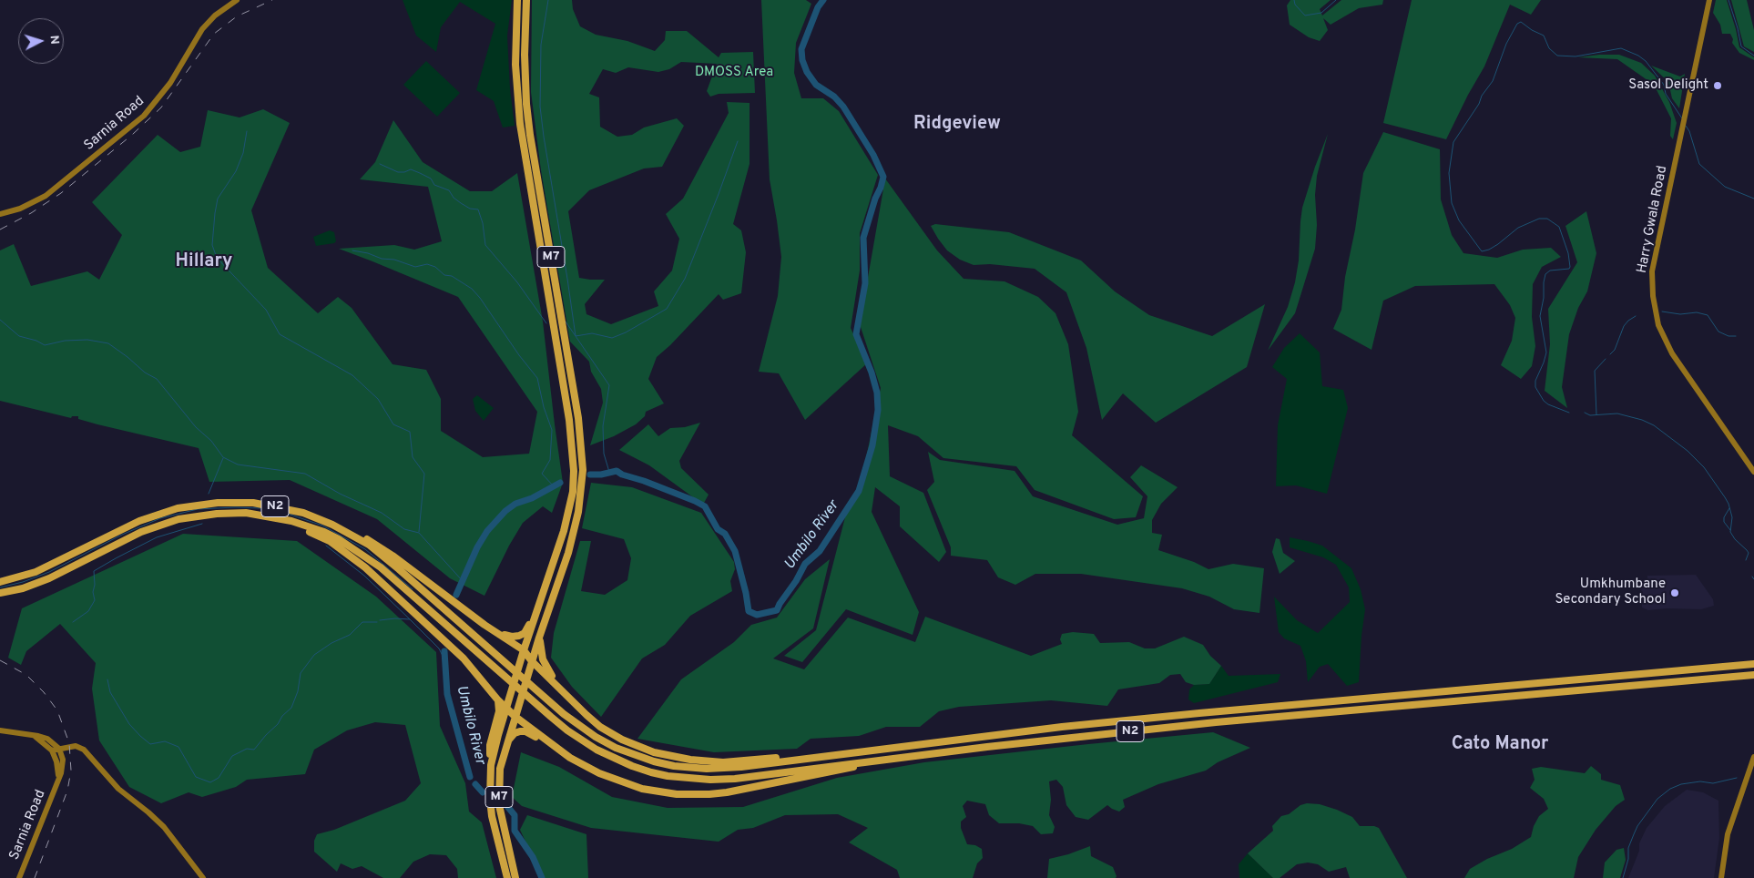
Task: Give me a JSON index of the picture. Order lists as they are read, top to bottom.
{
  "streets": {
    "highway": ["M7", "N2"],
    "main road": ["Sarnia Road", "Harry Gwala Road"]
  },
  "districts": ["Ridgeview", "Hillary", "Cato Manor"],
  "water": ["Umbilo River"],
  "parks": ["DMOSS Area"],
  "places": ["Sasol Delight", "Umkhumbane Secondary School"],
  "north": "right"
}
